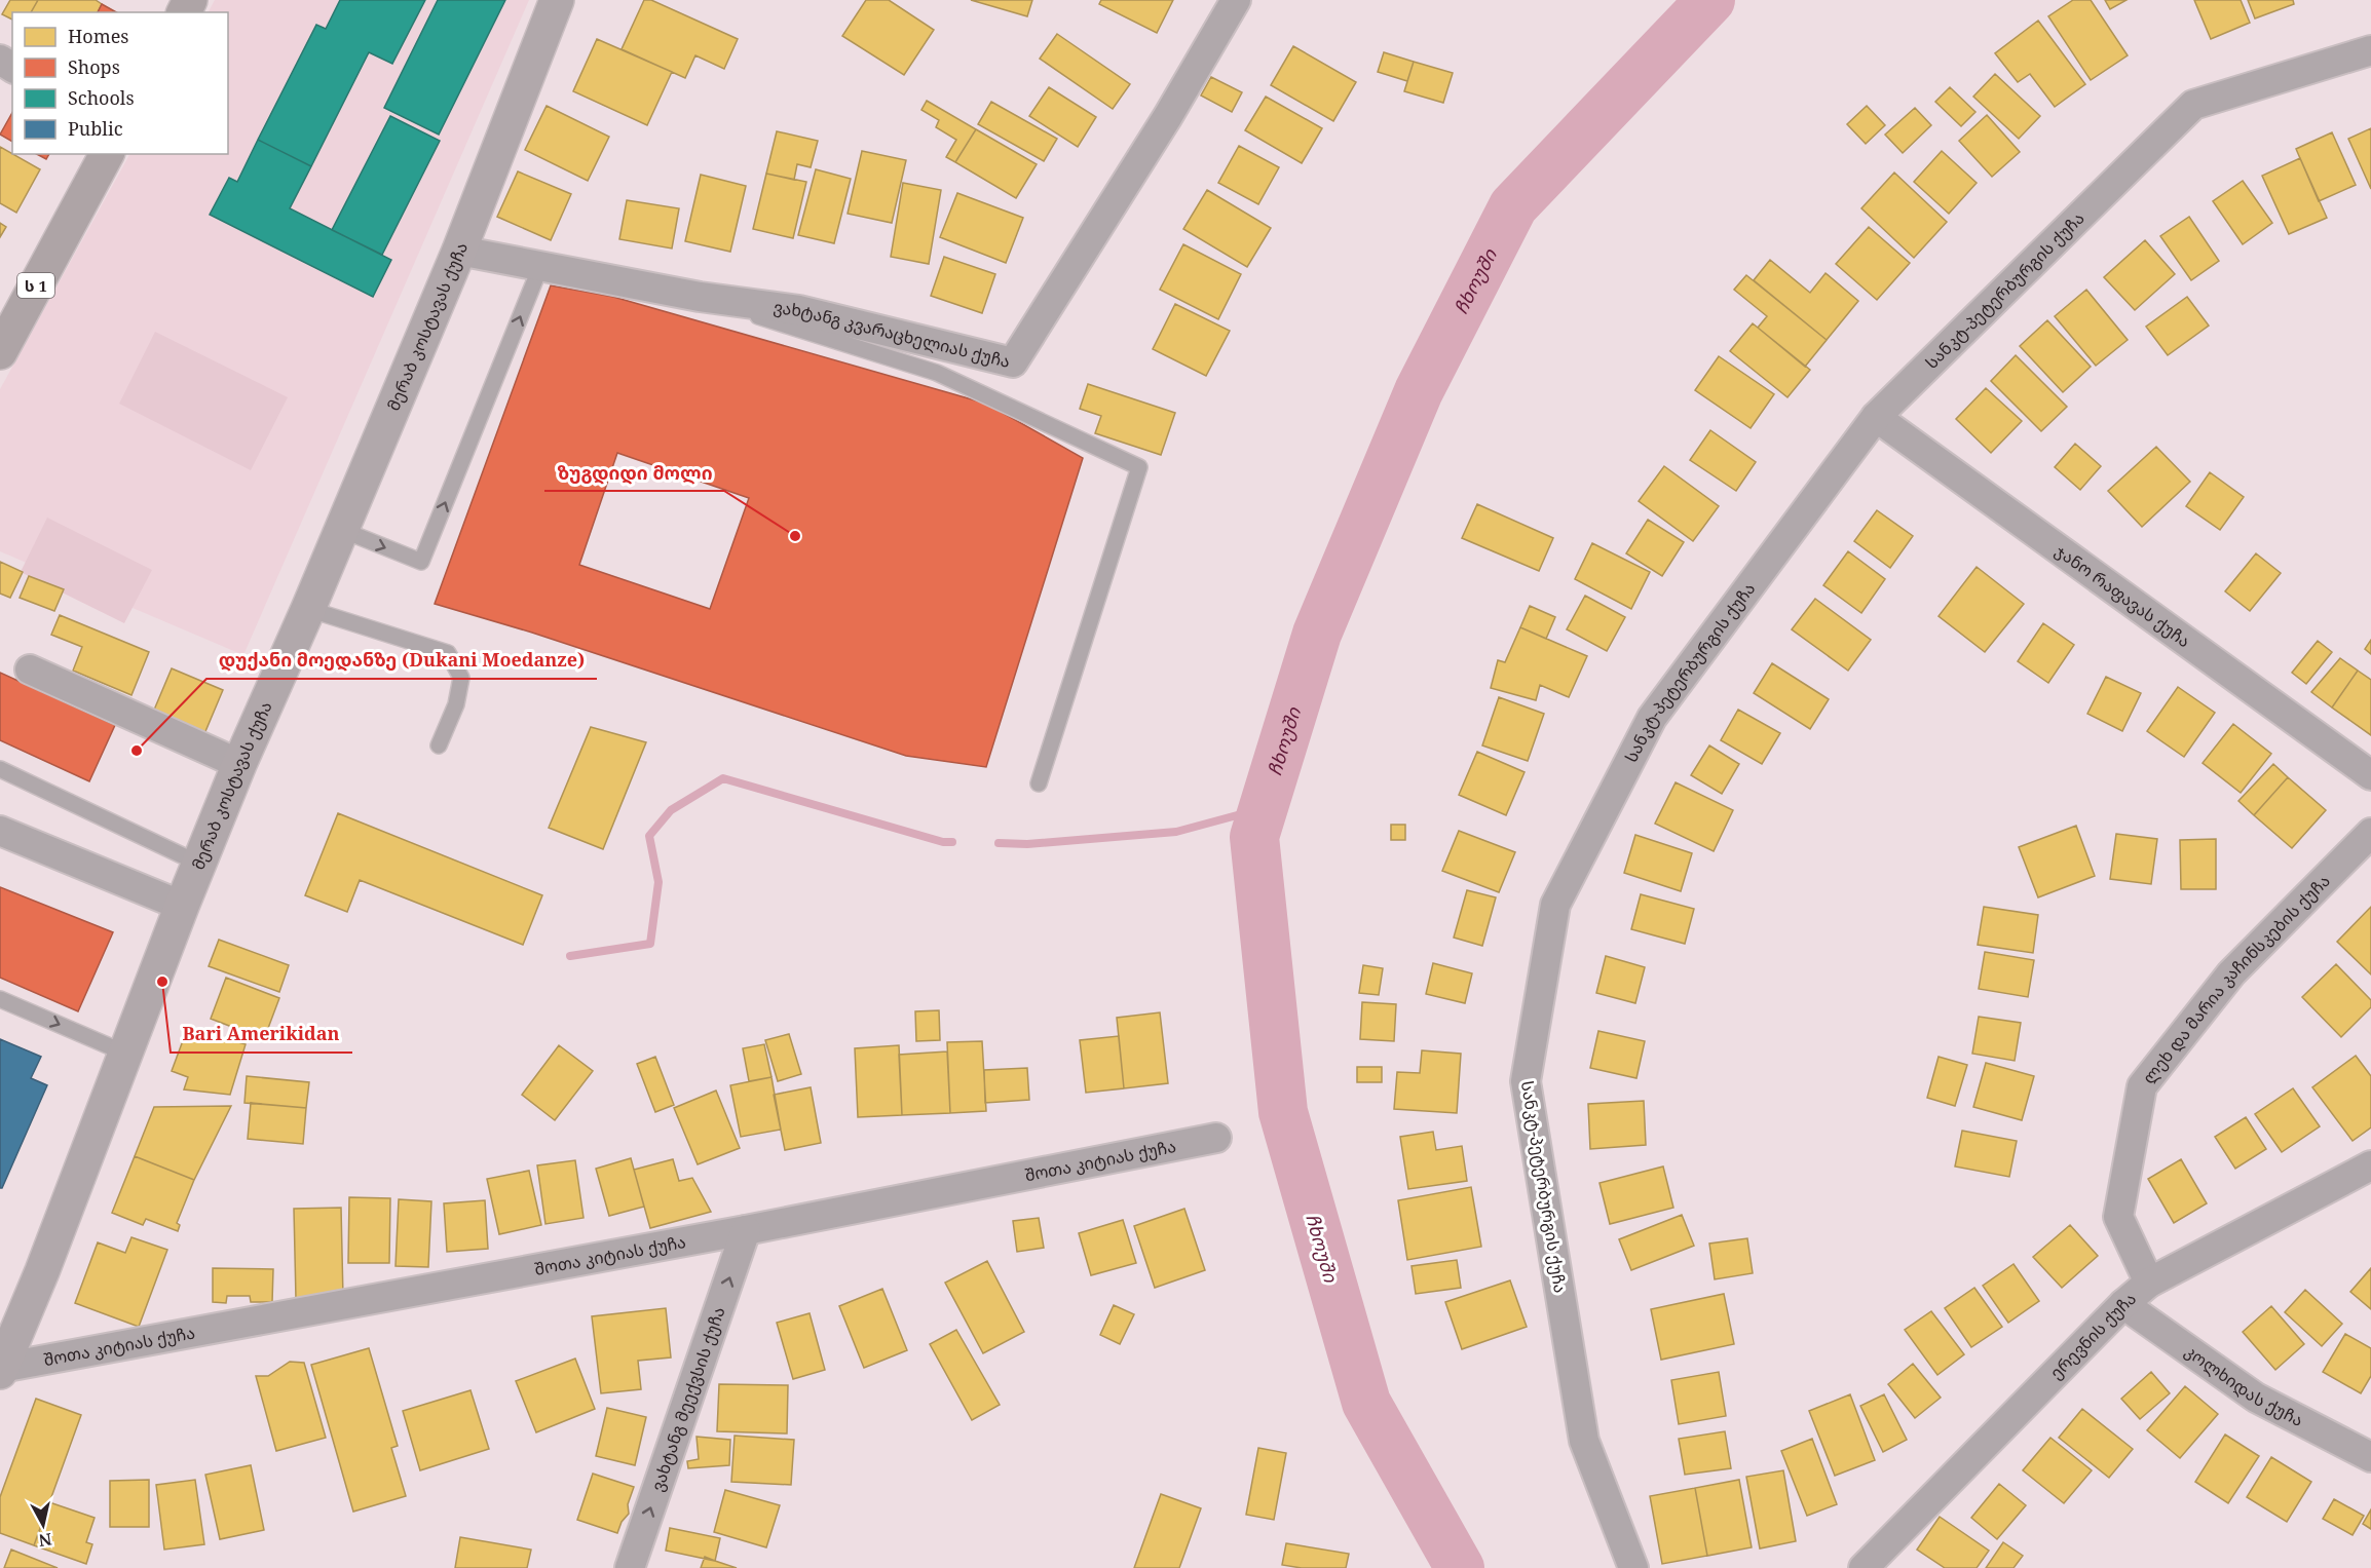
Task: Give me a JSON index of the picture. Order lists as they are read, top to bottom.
{
  "streets": {
    "highway": ["ს 1"],
    "main road": ["მერაბ კოსტავას ქუჩა"],
    "street": [
      "სანკტ-პეტერბურგის ქუჩა",
      "ვახტანგ კვარაცხელიას ქუჩა",
      "ჯანო რაფავას ქუჩა",
      "ლეხ და მარია კაჩინსკების ქუჩა",
      "შოთა კიტიას ქუჩა",
      "ერევნის ქუჩა",
      "კოლხიდას ქუჩა",
      "ვახტანგ მეექვსის ქუჩა"
    ]
  },
  "crossings": [
    ["სანკტ-პეტერბურგის ქუჩა", "ჯანო რაფავას ქუჩა"],
    ["მერაბ კოსტავას ქუჩა", "ვახტანგ კვარაცხელიას ქუჩა"],
    ["მერაბ კოსტავას ქუჩა", "შოთა კიტიას ქუჩა"],
    ["ლეხ და მარია კაჩინსკების ქუჩა", "ერევნის ქუჩა"],
    ["შოთა კიტიას ქუჩა", "ვახტანგ მეექვსის ქუჩა"],
    ["ერევნის ქუჩა", "კოლხიდას ქუჩა"]
  ],
  "one_way": ["ვახტანგ მეექვსის ქუჩა"],
  "water": ["ჩხოუში"],
  "places": ["ზუგდიდი მოლი", "დუქანი მოედანზე (Dukani Moedanze)", "Bari Amerikidan"],
  "legend": [
    "Homes",
    "Shops",
    "Schools",
    "Public"
  ],
  "north": "bottom"
}
